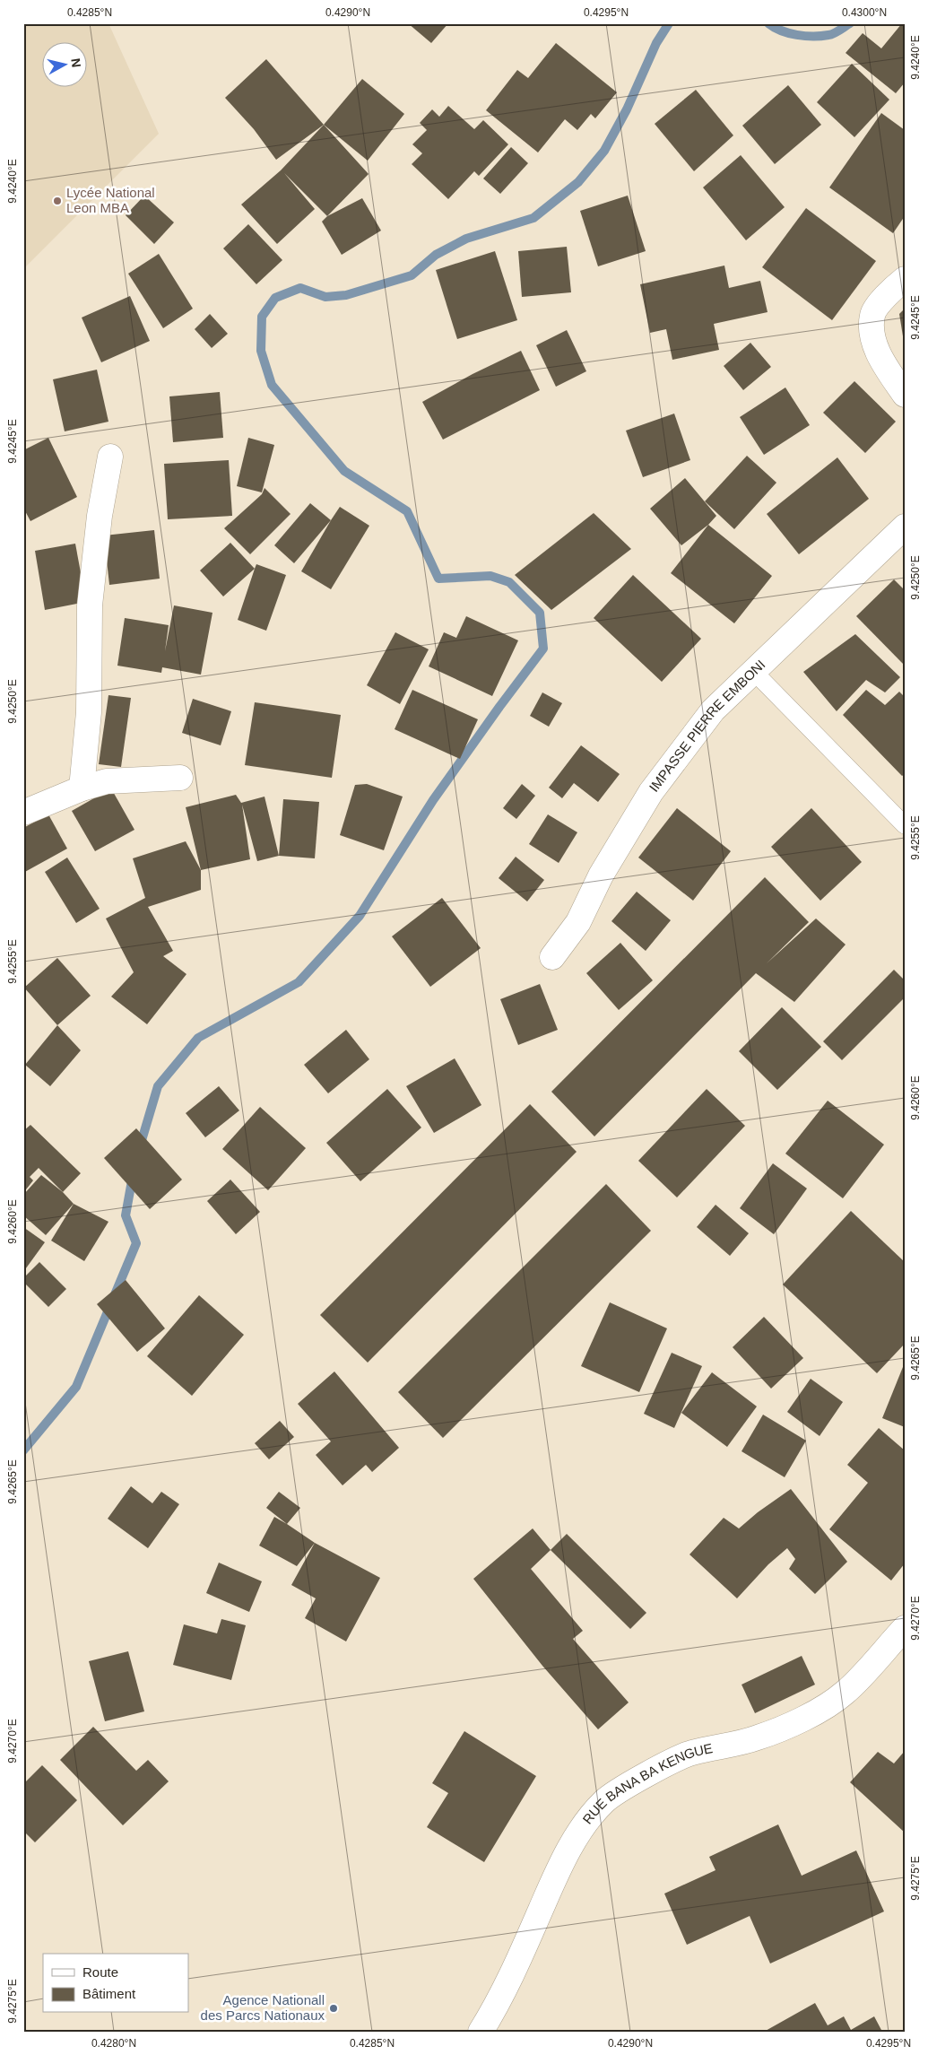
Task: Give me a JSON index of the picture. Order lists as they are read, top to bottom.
{
  "streets": {
    "street": ["IMPASSE PIERRE EMBONI", "RUE BANA BA KENGUE"]
  },
  "places": ["Lycée National Leon MBA", "Agence Nationall des Parcs Nationaux"],
  "legend": ["Route", "Bâtiment"],
  "north": "right",
  "coordinates": [
    "0.4285°N",
    "0.4290°N",
    "0.4295°N",
    "0.4300°N",
    "9.4240°E",
    "9.4245°E",
    "9.4250°E",
    "9.4255°E",
    "9.4260°E",
    "9.4265°E",
    "9.4270°E",
    "9.4275°E",
    "0.4280°N"
  ]
}
